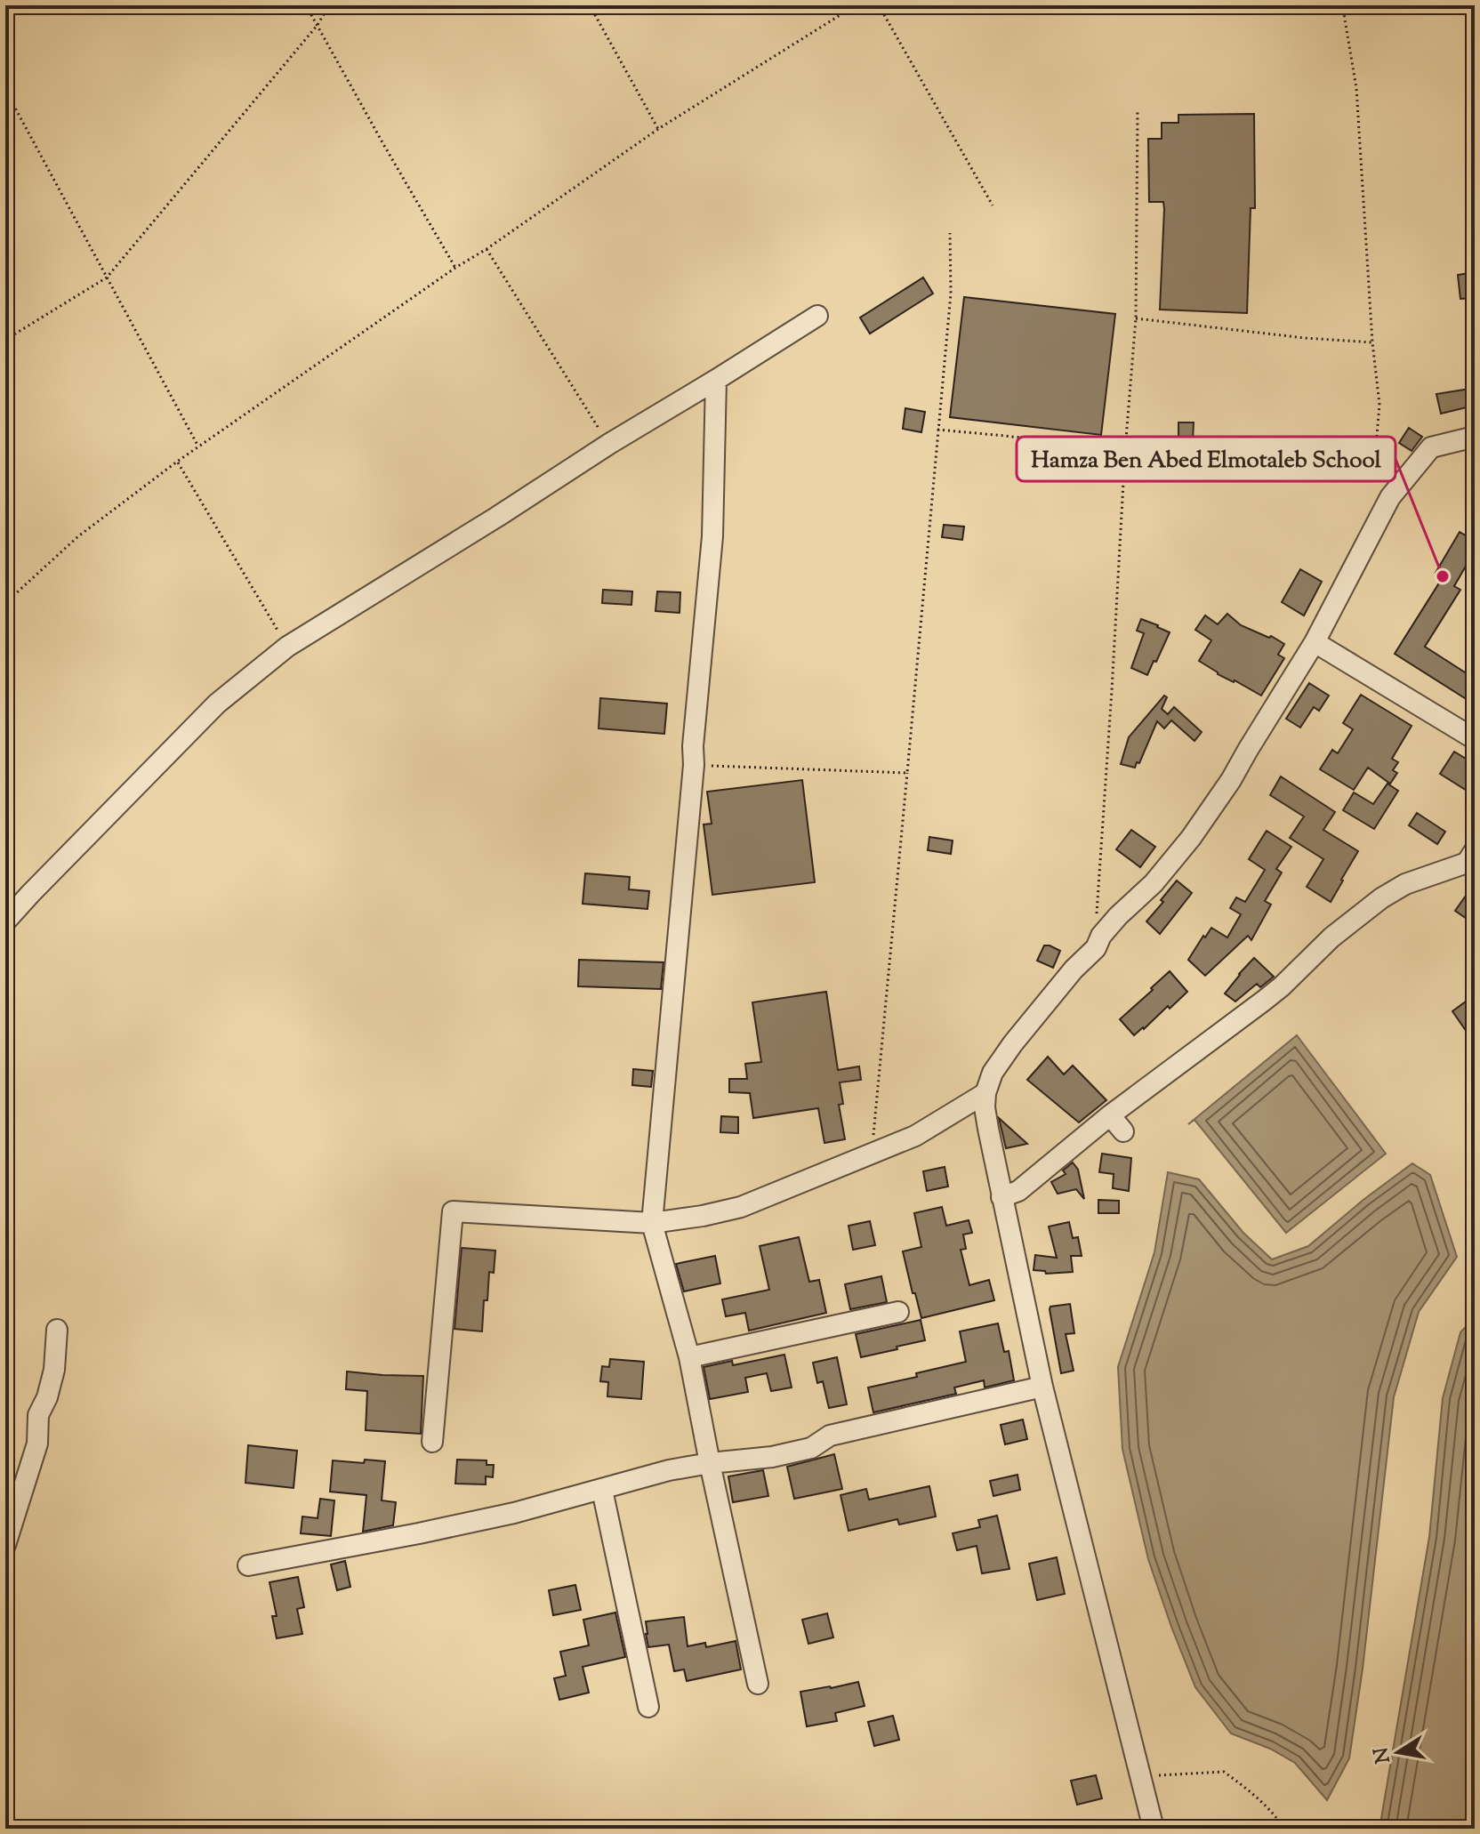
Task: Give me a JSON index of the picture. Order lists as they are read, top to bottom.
{
  "places": ["Hamza Ben Abed Elmotaleb School"],
  "north": "left"
}
